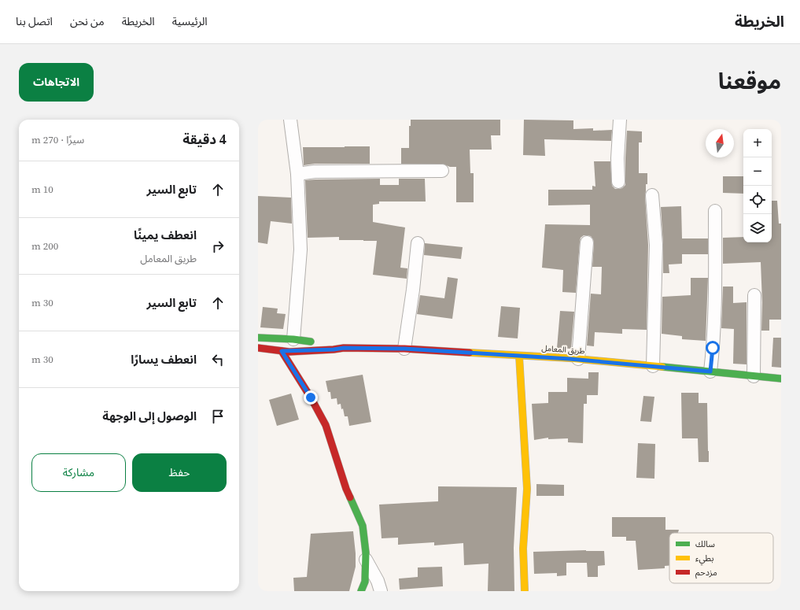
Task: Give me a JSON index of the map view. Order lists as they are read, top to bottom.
{
  "streets": {
    "main road": ["طريق المعامل"]
  },
  "legend": ["سالك", "بطيء", "مزدحم"],
  "north": "top",
  "page": {
    "header": "الخريطة",
    "nav": [
      "الرئيسية",
      "الخريطة",
      "من نحن",
      "اتصل بنا"
    ],
    "title": "موقعنا",
    "buttons": [
      "الاتجاهات",
      ["حفظ", "مشاركة"]
    ],
    "heading": ["4 دقيقة", "سيرًا · 270 m"],
    "map_buttons": ["+", "−"],
    "list": [
      ["تابع السير", "10 m"],
      ["انعطف يمينًا", "طريق المعامل", "200 m"],
      ["تابع السير", "30 m"],
      ["انعطف يسارًا", "30 m"],
      "الوصول إلى الوجهة"
    ]
  }
}
